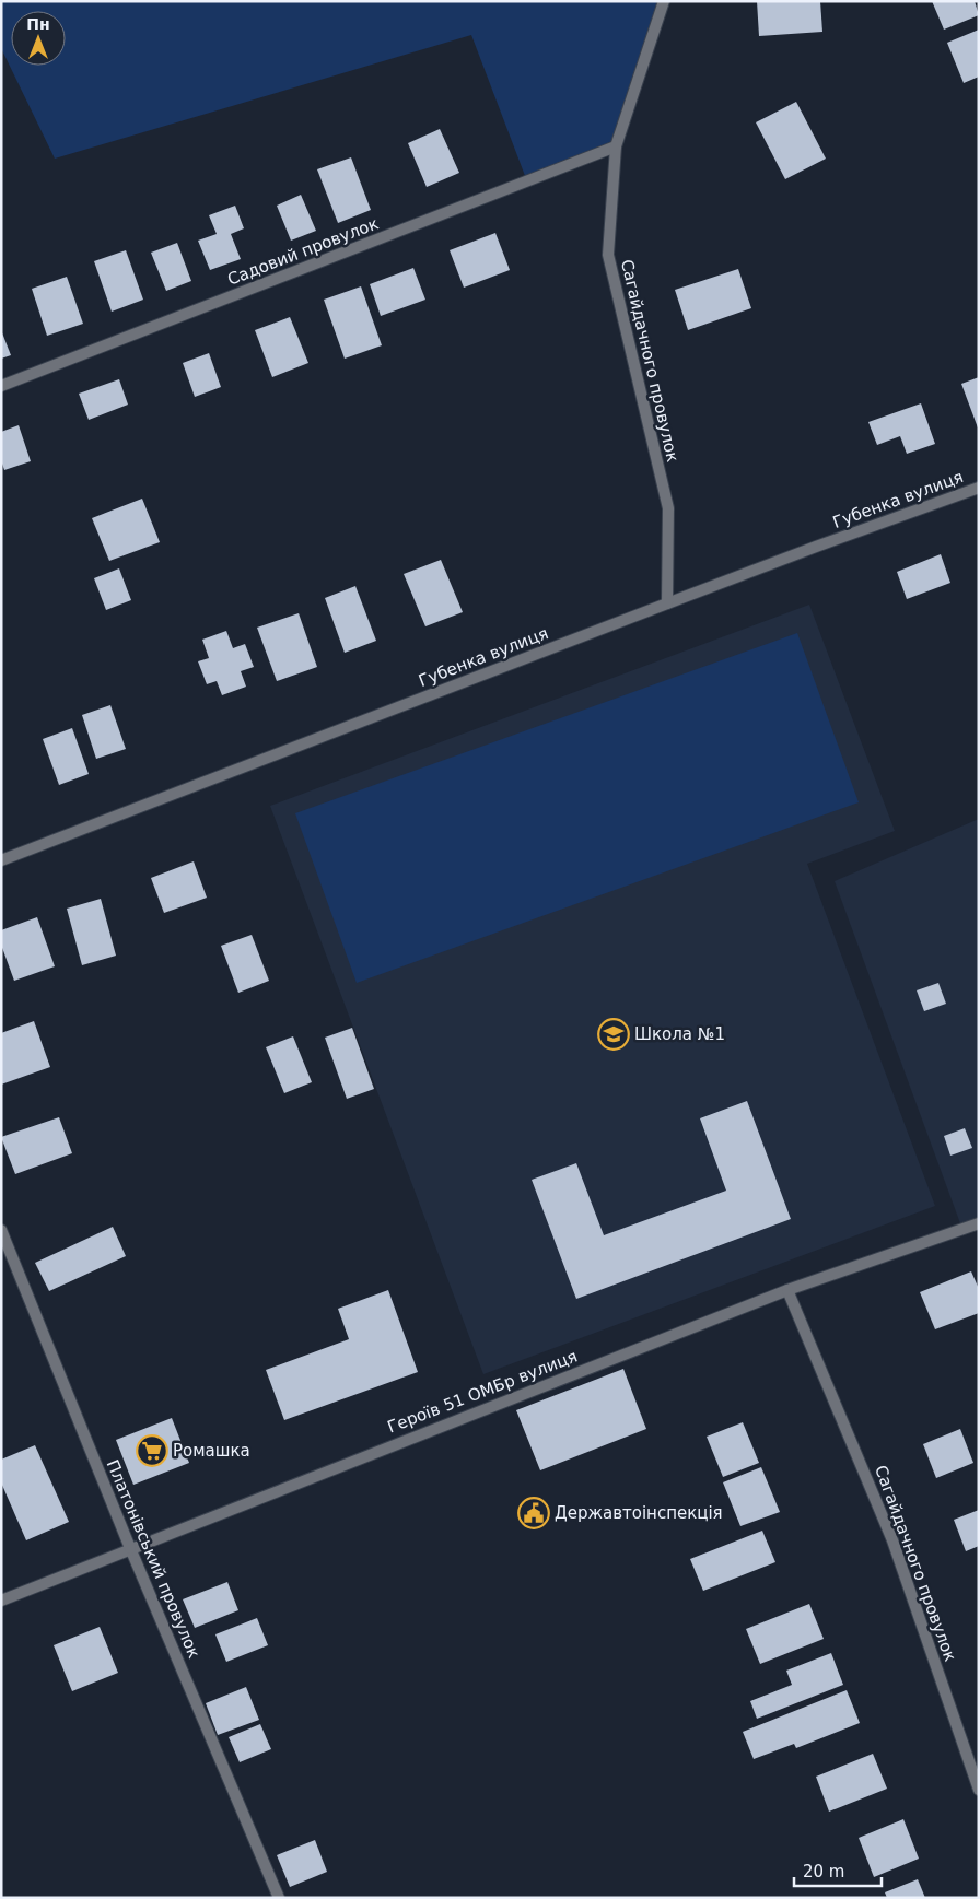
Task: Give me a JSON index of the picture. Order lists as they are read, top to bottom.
{
  "streets": {
    "street": [
      "Садовий провулок",
      "Сагайдачного провулок",
      "Губенка вулиця",
      "Героїв 51 ОМБр вулиця",
      "Платонівський провулок"
    ]
  },
  "crossings": [
    ["Садовий провулок", "Сагайдачного провулок"],
    ["Сагайдачного провулок", "Губенка вулиця"],
    ["Сагайдачного провулок", "Героїв 51 ОМБр вулиця"],
    ["Героїв 51 ОМБр вулиця", "Платонівський провулок"]
  ],
  "places": {
    "school or university": ["Школа №1"],
    "supermarket": ["Ромашка"],
    "public building": ["Державтоінспекція"]
  },
  "scale_bar": "20 m",
  "north": "top"
}
